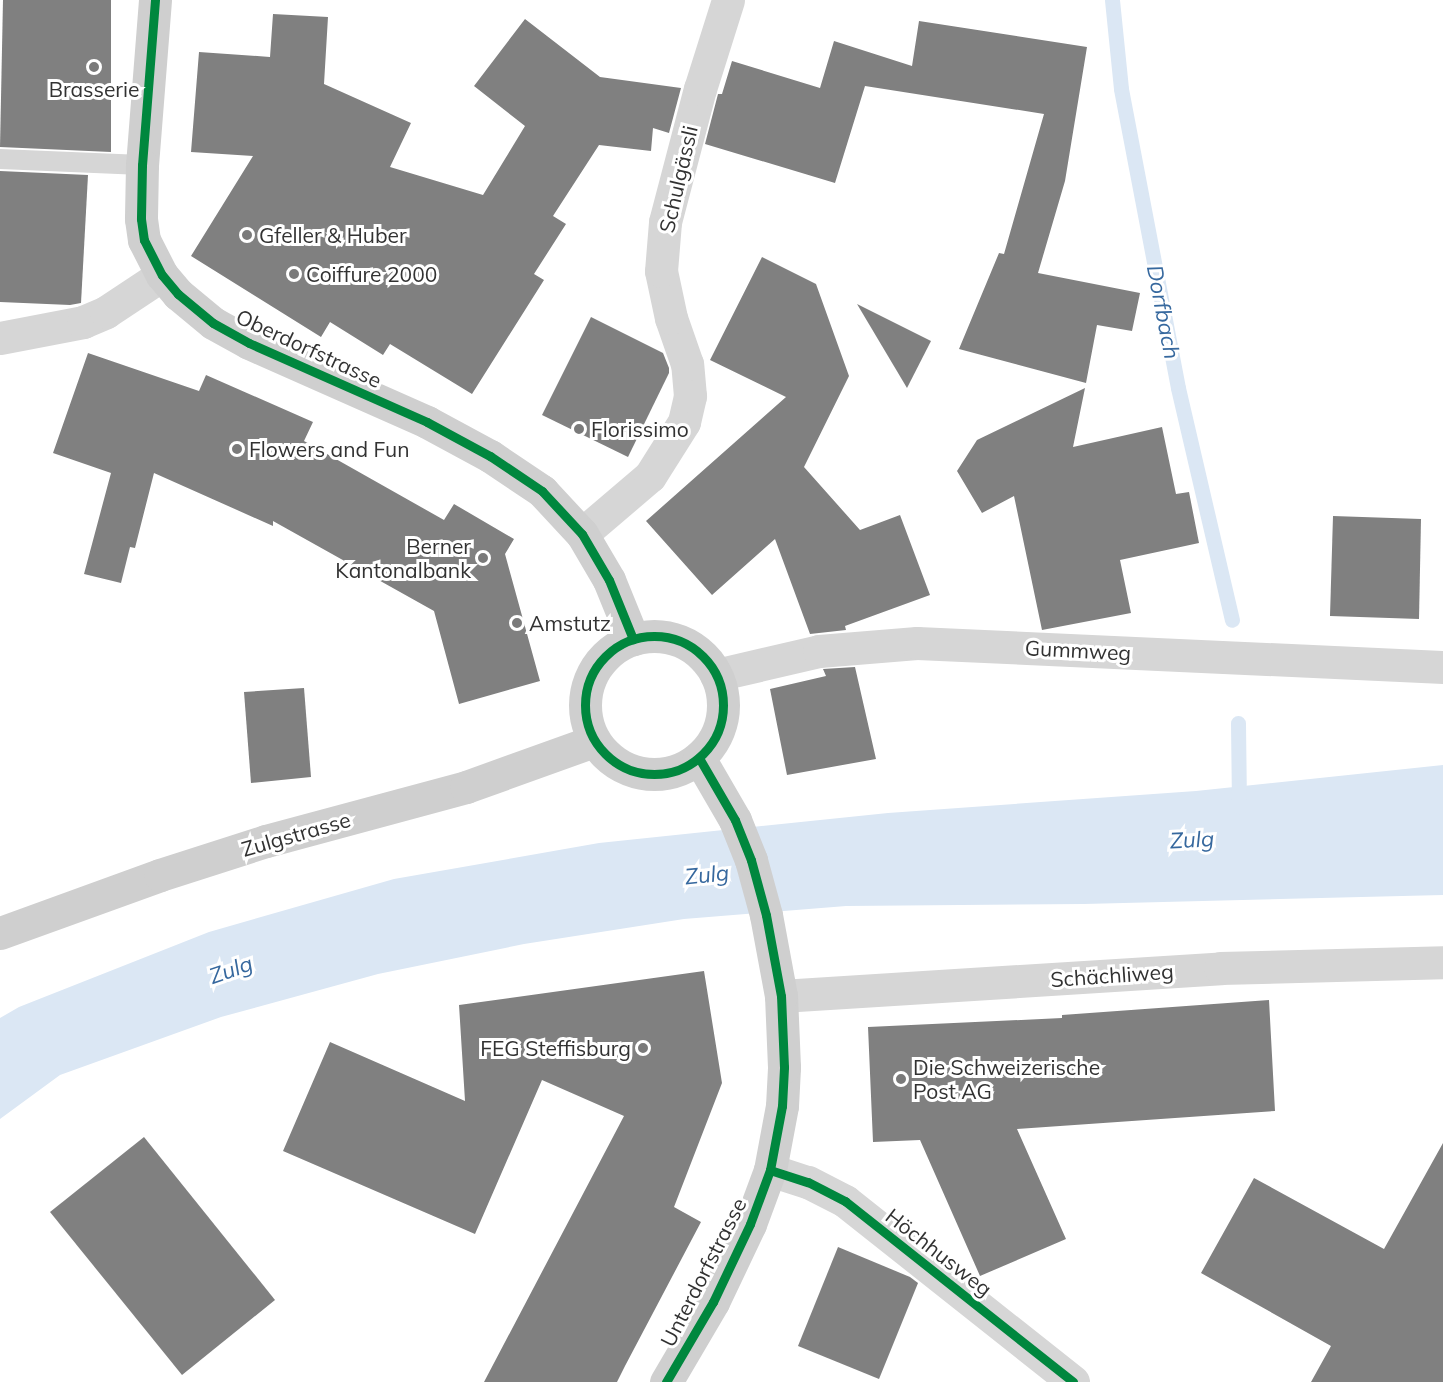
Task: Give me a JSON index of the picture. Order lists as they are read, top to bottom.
{
  "streets": {
    "main road": ["Oberdorfstrasse", "Zulgstrasse", "Unterdorfstrasse"],
    "street": [
      "Schulgässli",
      "Gummweg",
      "Schächliweg",
      "Höchhusweg"
    ]
  },
  "crossings": [
    ["Schulgässli", "Oberdorfstrasse"],
    ["Oberdorfstrasse", "Gummweg"],
    ["Oberdorfstrasse", "Zulgstrasse"],
    ["Oberdorfstrasse", "Unterdorfstrasse"],
    ["Gummweg", "Zulgstrasse"],
    ["Gummweg", "Unterdorfstrasse"],
    ["Zulgstrasse", "Unterdorfstrasse"],
    ["Schächliweg", "Unterdorfstrasse"],
    ["Höchhusweg", "Unterdorfstrasse"]
  ],
  "water": ["Dorfbach", "Zulg"],
  "places": [
    "Brasserie",
    "Gfeller & Huber",
    "Coiffure 2000",
    "Florissimo",
    "Flowers and Fun",
    "Berner Kantonalbank",
    "Amstutz",
    "FEG Steffisburg",
    "Die Schweizerische Post AG"
  ]
}
